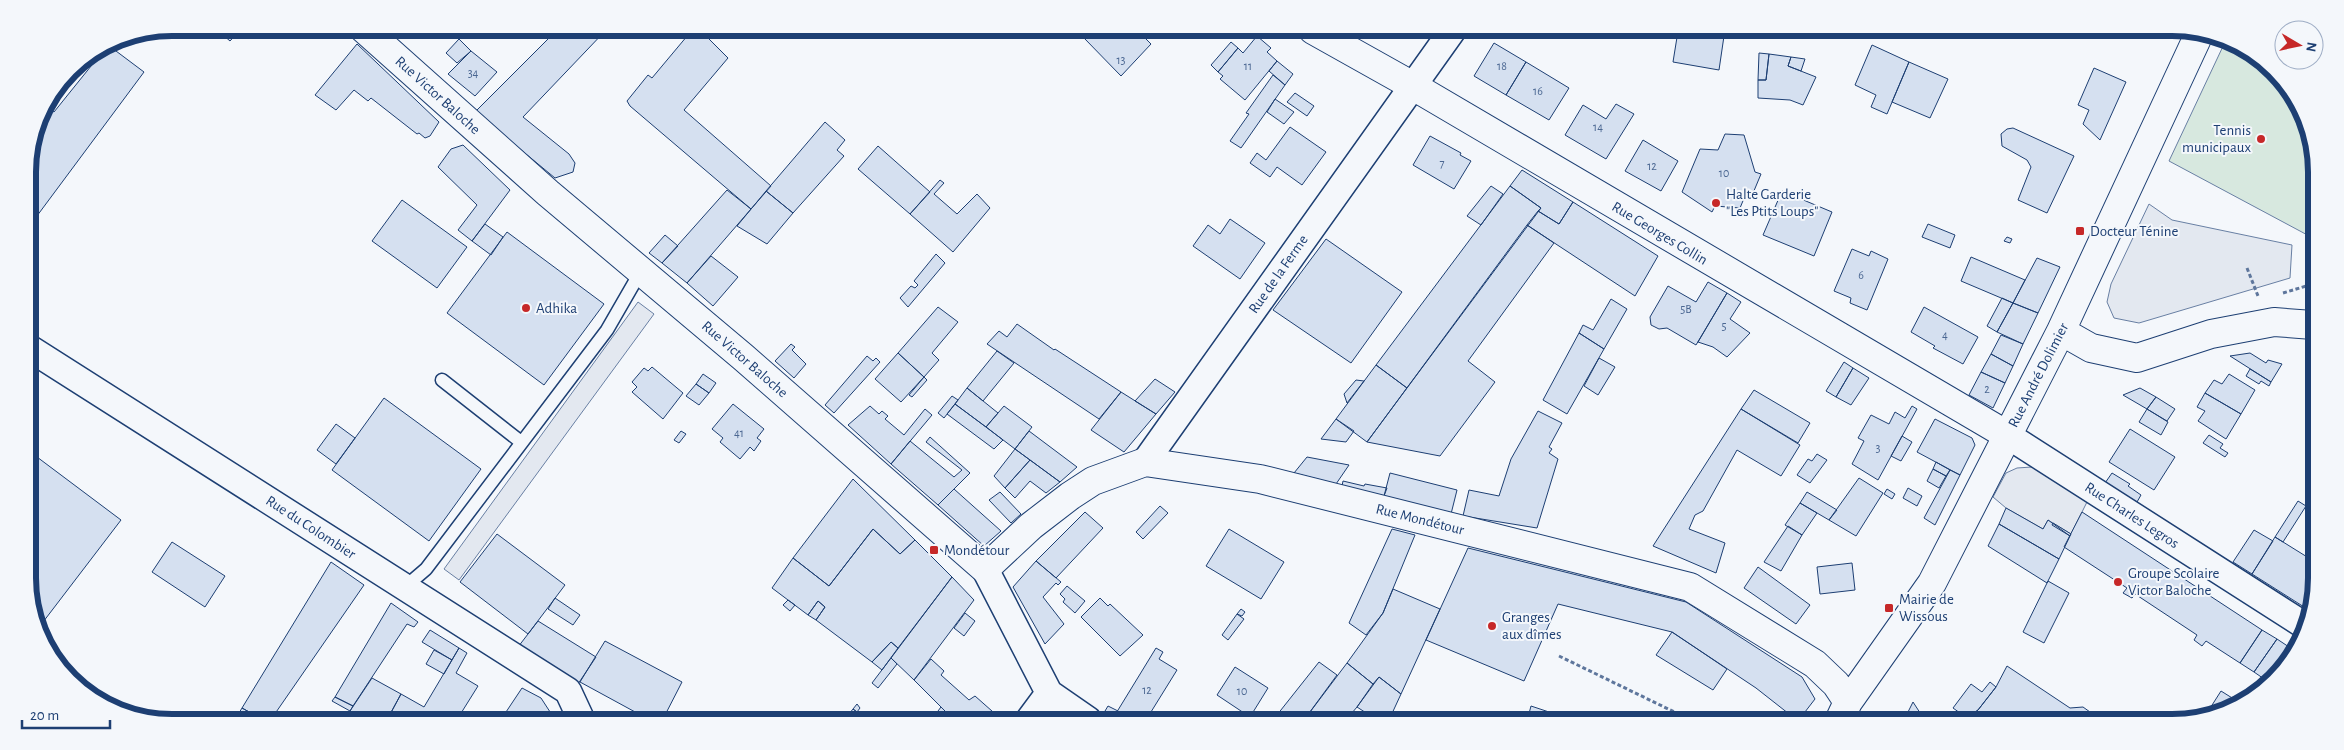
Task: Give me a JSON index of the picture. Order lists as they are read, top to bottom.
{
  "streets": {
    "street": [
      "Rue Victor Baloche",
      "Rue Georges Collin",
      "Rue de la Ferme",
      "Rue André Dolimier",
      "Rue Charles Legros",
      "Rue Mondétour",
      "Rue du Colombier"
    ]
  },
  "crossings": [
    ["Rue Victor Baloche", "Rue Mondétour"],
    ["Rue Georges Collin", "Rue de la Ferme"],
    ["Rue Georges Collin", "Rue André Dolimier"],
    ["Rue Georges Collin", "Rue Charles Legros"],
    ["Rue de la Ferme", "Rue Mondétour"],
    ["Rue André Dolimier", "Rue Charles Legros"],
    ["Rue André Dolimier", "Rue Mondétour"]
  ],
  "places": {
    "other": [
      "Tennis municipaux",
      "Halte Garderie \"Les Ptits Loups\"",
      "Adhika",
      "Groupe Scolaire Victor Baloche",
      "Granges aux dîmes"
    ],
    "transit": ["Docteur Ténine", "Mondétour", "Mairie de Wissous"]
  },
  "house_numbers": [
    "13",
    "11",
    "18",
    "34",
    "16",
    "14",
    "7",
    "12",
    "10",
    "6",
    "5B",
    "5",
    "4",
    "2",
    "41",
    "3",
    "12",
    "10"
  ],
  "scale_bar": "20 m",
  "north": "right"
}
